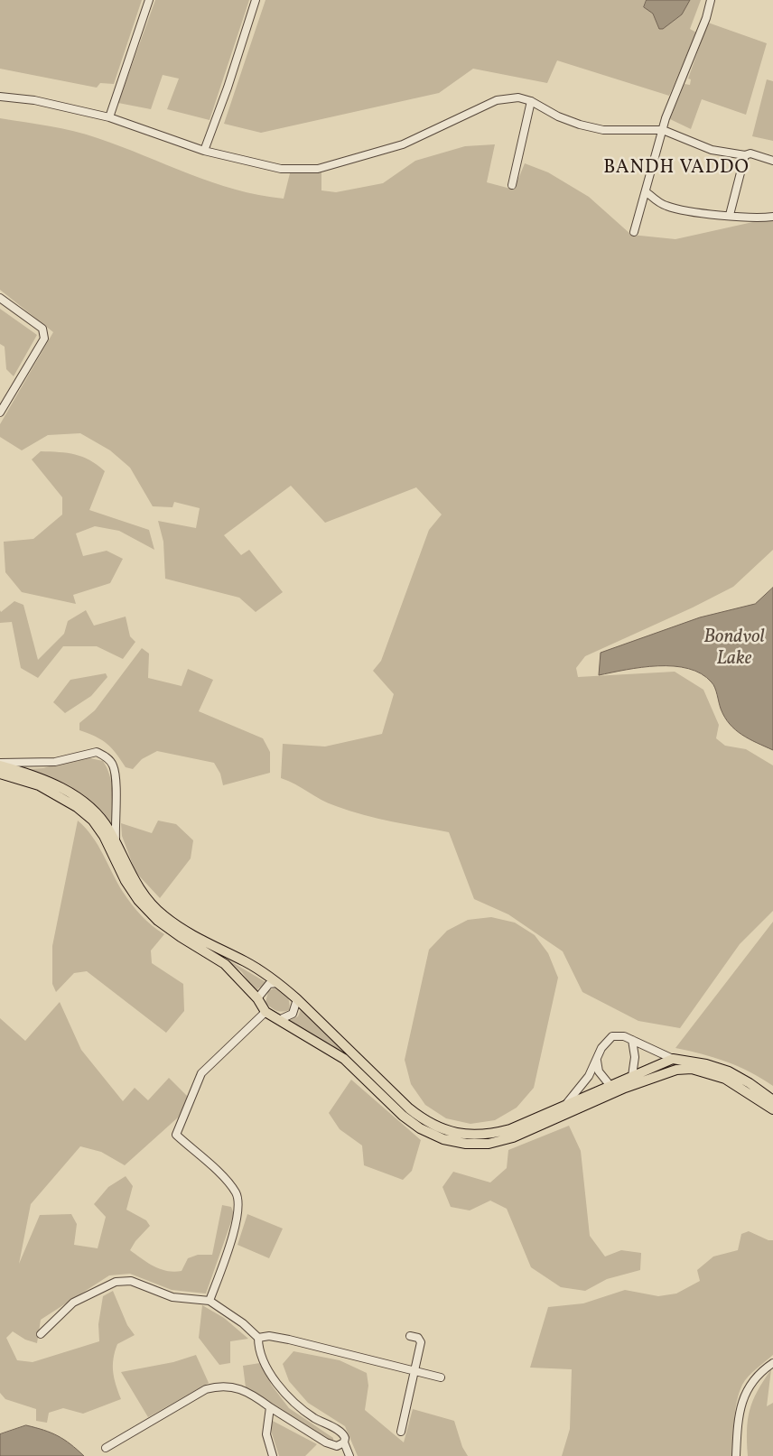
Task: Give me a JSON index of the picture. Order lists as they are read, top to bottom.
{
  "districts": ["BANDH VADDO"],
  "water": ["Bondvol Lake"]
}
